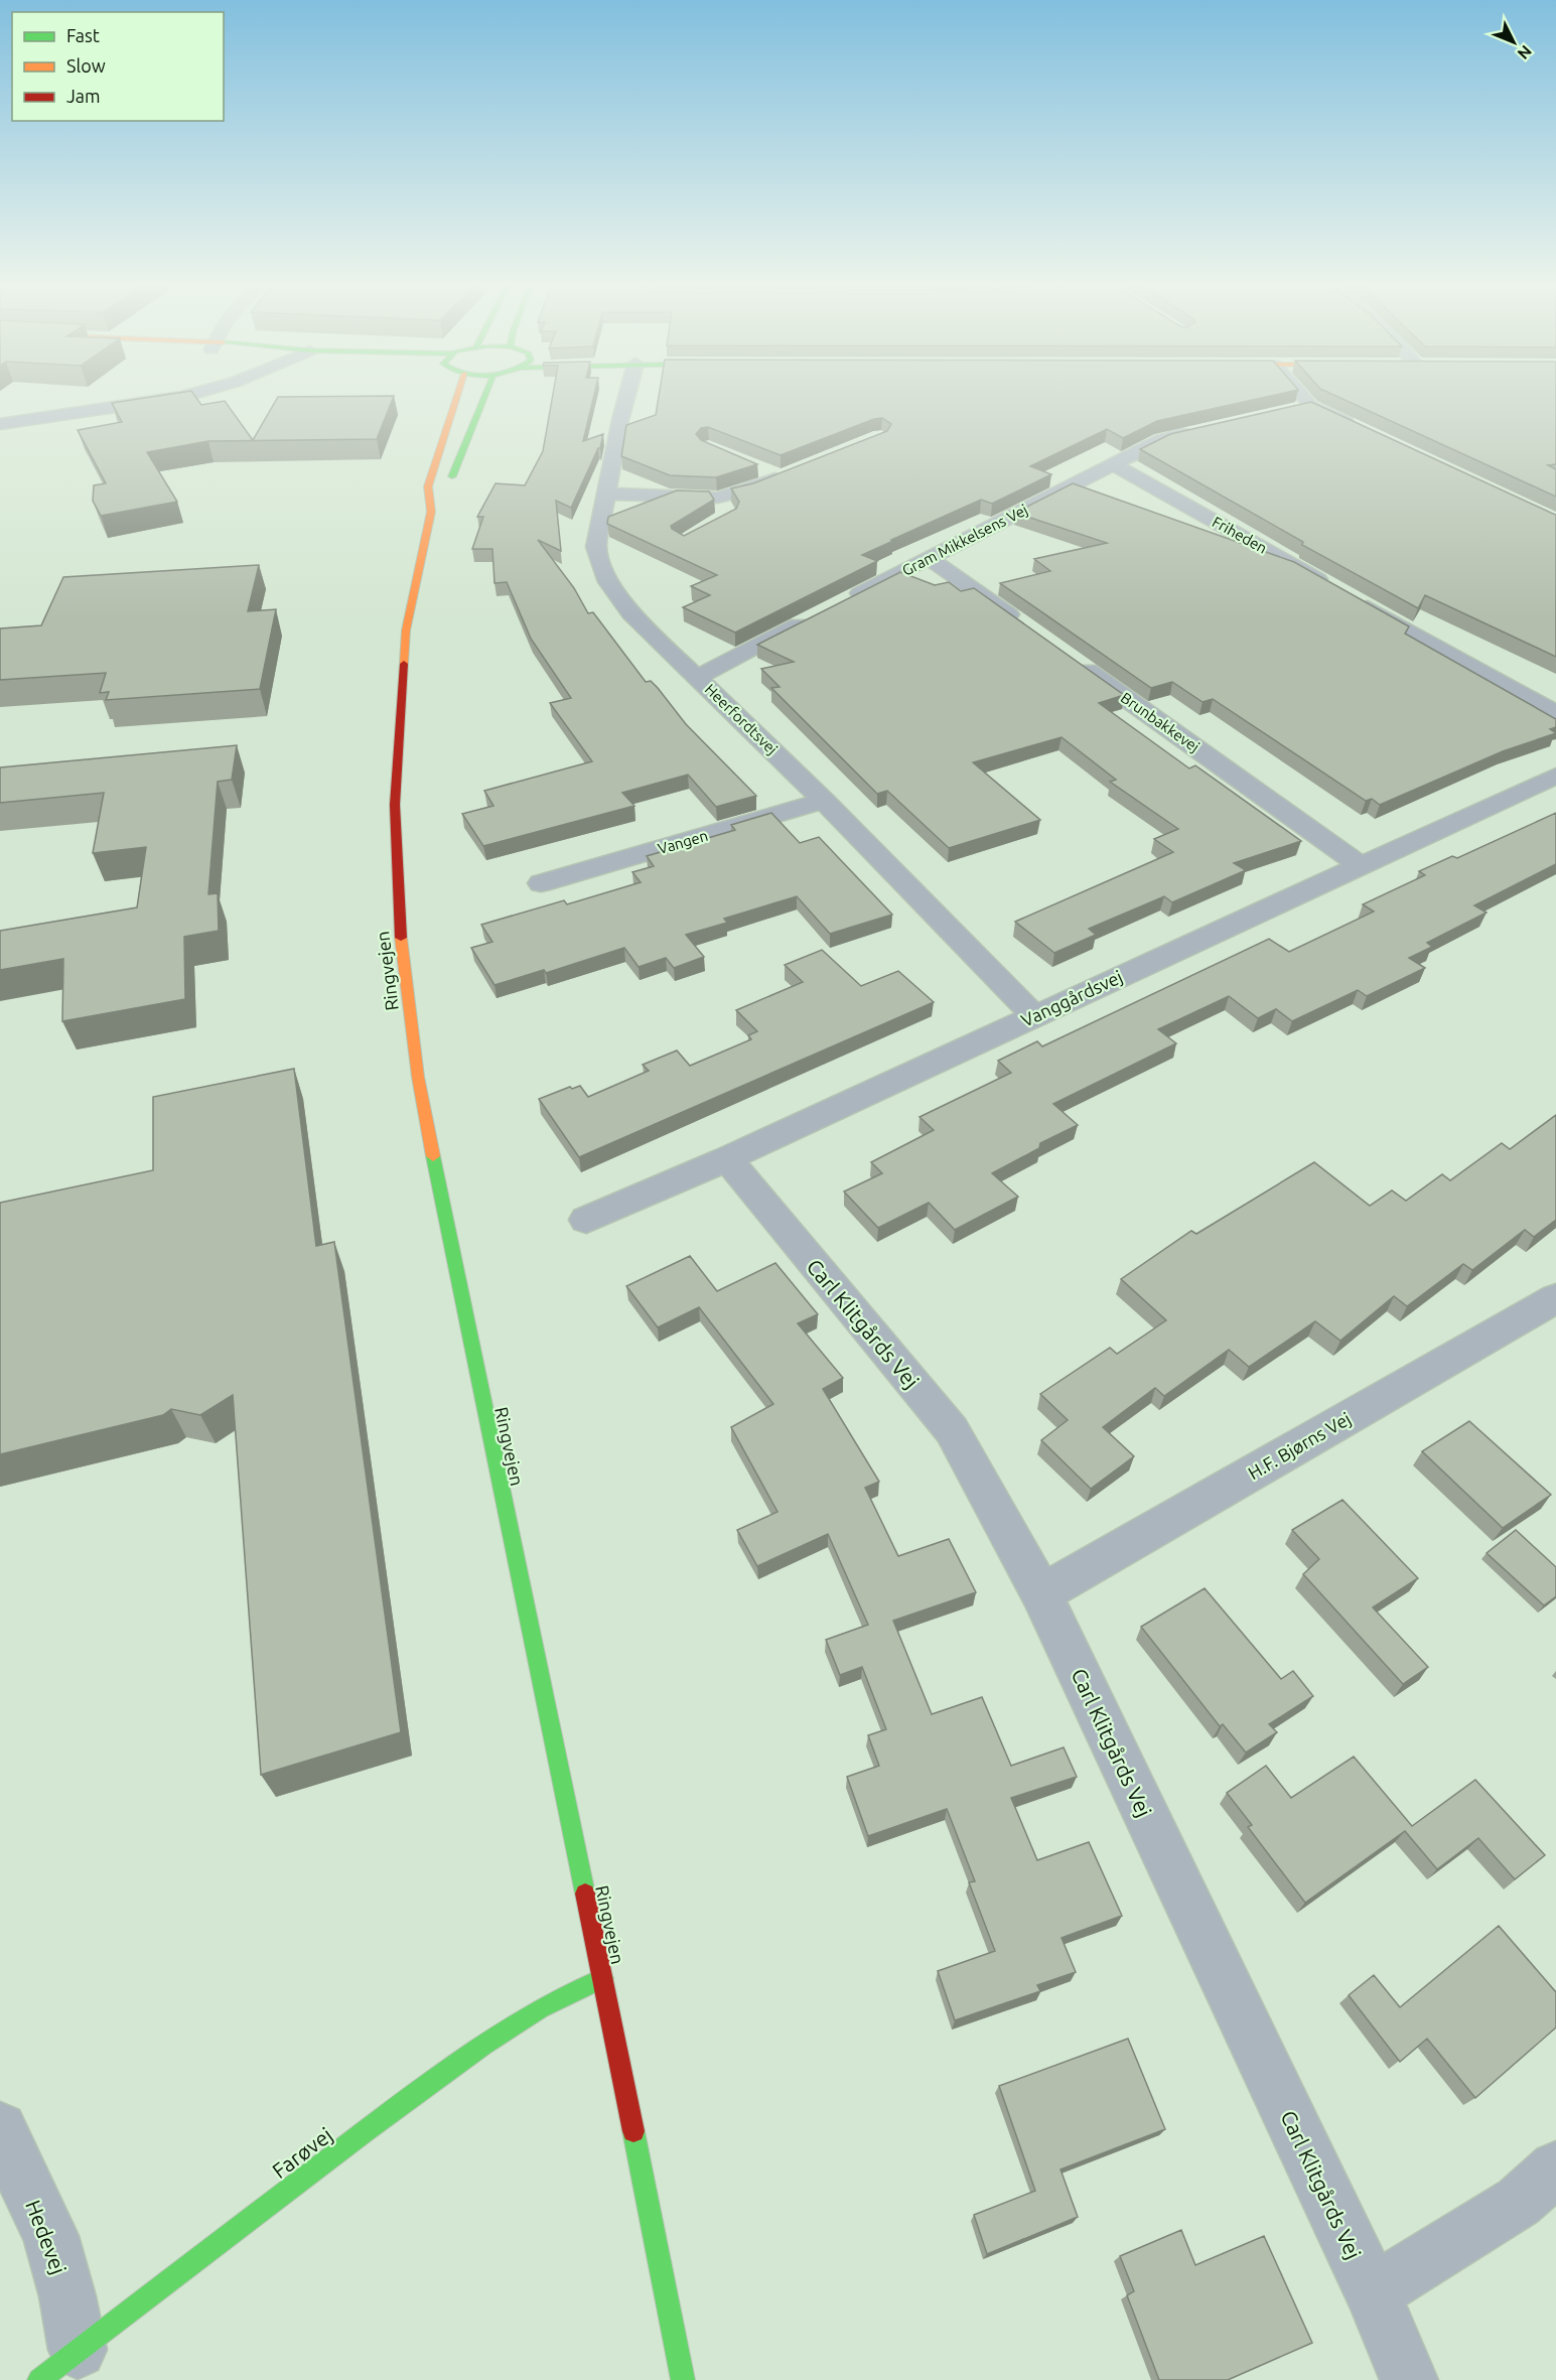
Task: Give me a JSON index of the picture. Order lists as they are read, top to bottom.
{
  "streets": {
    "main road": ["Ringvejen", "Farøvej"],
    "street": [
      "Friheden",
      "Gram Mikkelsens Vej",
      "Heerfordtsvej",
      "Brunbakkevej",
      "Vangen",
      "Vanggårdsvej",
      "Carl Klitgårds Vej",
      "H.F. Bjørns Vej",
      "Hedevej"
    ]
  },
  "crossings": [
    ["Friheden", "Gram Mikkelsens Vej"],
    ["Heerfordtsvej", "Vangen"],
    ["Heerfordtsvej", "Vanggårdsvej"],
    ["Brunbakkevej", "Vanggårdsvej"],
    ["Ringvejen", "Farøvej"],
    ["Vanggårdsvej", "Carl Klitgårds Vej"],
    ["Carl Klitgårds Vej", "H.F. Bjørns Vej"],
    ["Farøvej", "Hedevej"]
  ],
  "legend": ["Fast", "Slow", "Jam"],
  "north": "bottom right"
}
